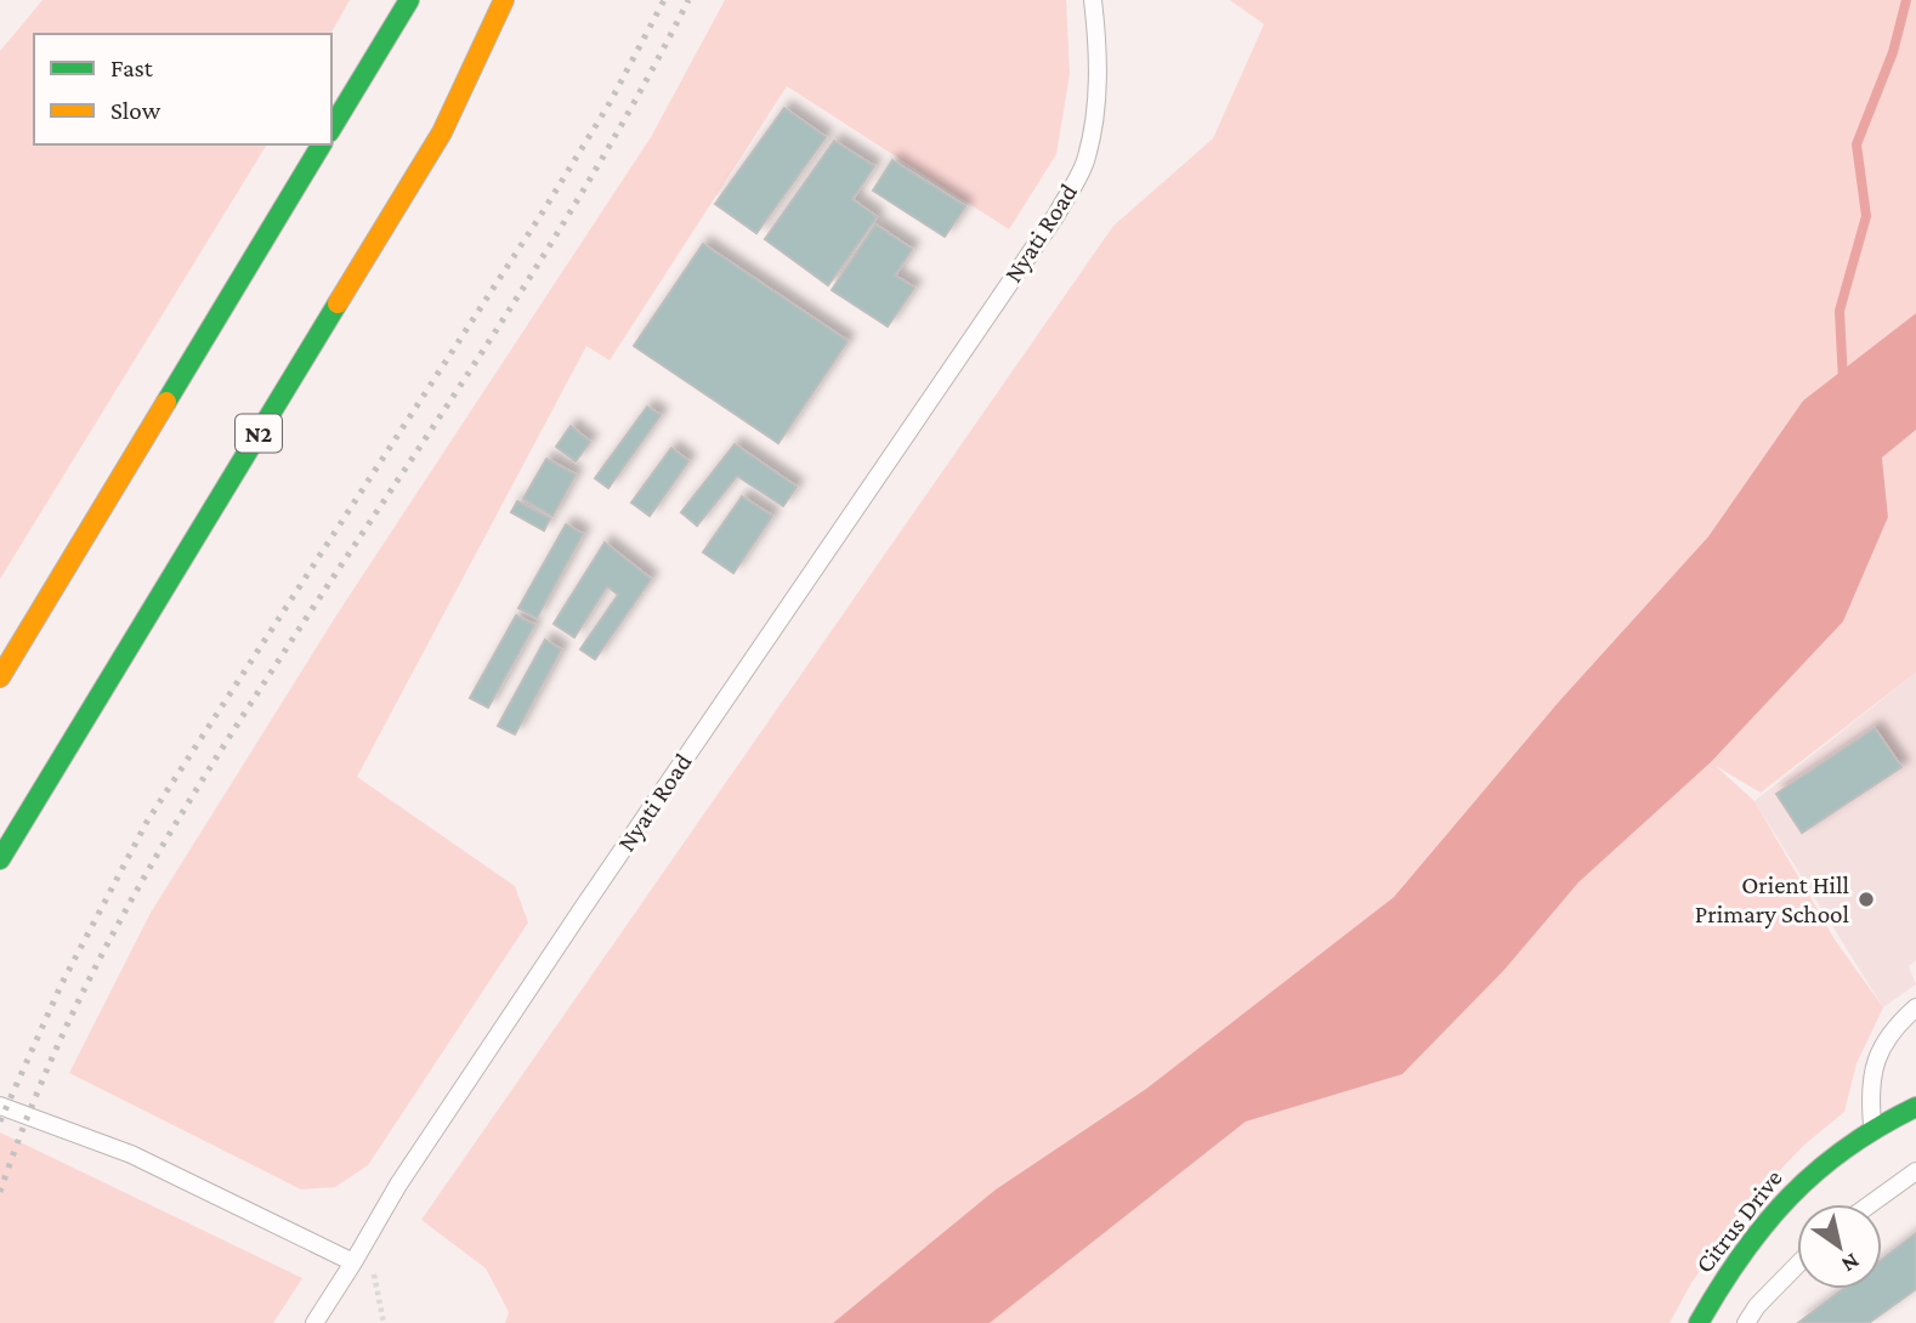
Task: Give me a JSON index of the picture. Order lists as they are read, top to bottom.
{
  "streets": {
    "main road": ["N2", "Citrus Drive"],
    "lane": ["Nyati Road"]
  },
  "places": ["Orient Hill Primary School"],
  "legend": ["Fast", "Slow"],
  "north": "bottom right"
}
